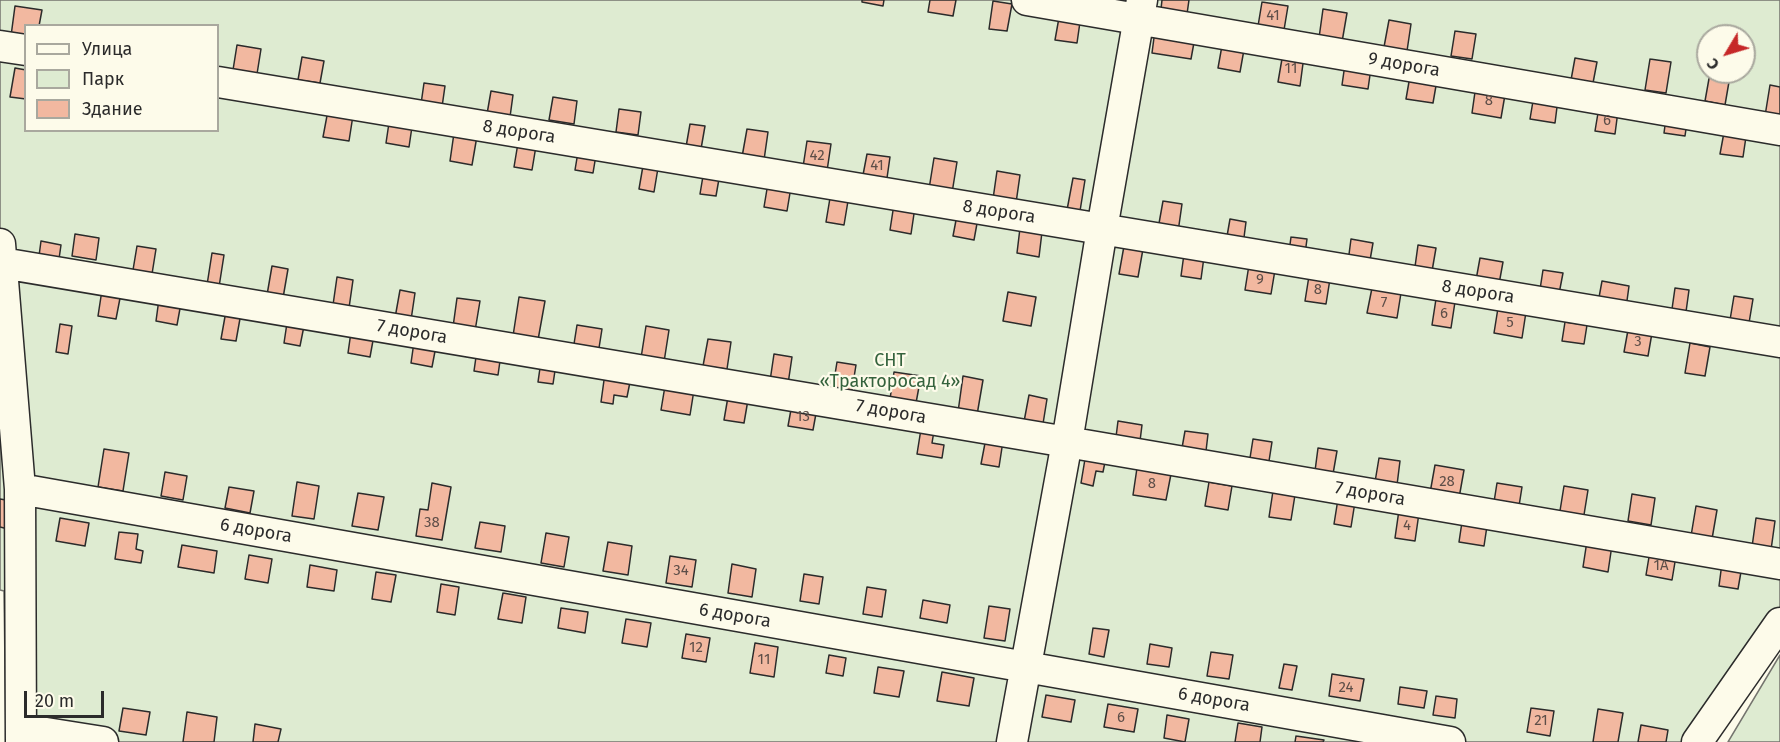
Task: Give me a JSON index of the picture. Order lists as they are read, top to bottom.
{
  "streets": {
    "street": [
      "9 дорога",
      "8 дорога",
      "7 дорога",
      "6 дорога"
    ]
  },
  "parks": ["СНТ «Тракторосад 4»"],
  "house_numbers": [
    "41",
    "11",
    "8",
    "6",
    "42",
    "41",
    "9",
    "8",
    "7",
    "6",
    "5",
    "3",
    "13",
    "28",
    "8",
    "38",
    "4",
    "1А",
    "34",
    "12",
    "11",
    "24",
    "6",
    "21"
  ],
  "legend": ["Улица", "Парк", "Здание"],
  "scale_bar": "20 m",
  "north": "bottom left"
}
